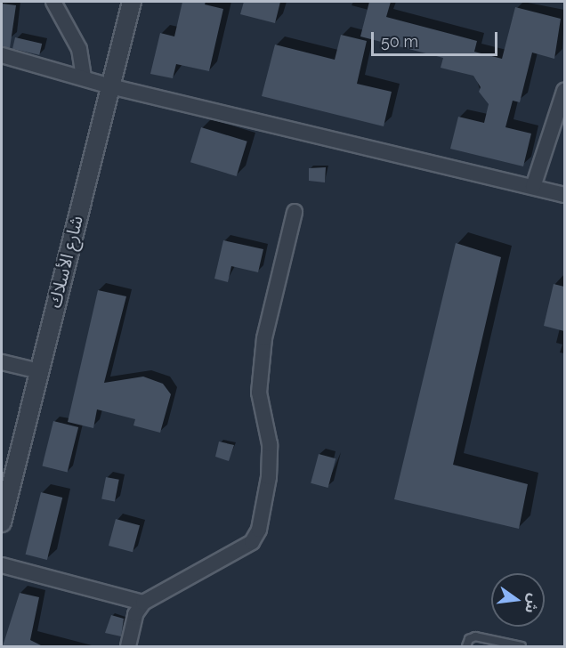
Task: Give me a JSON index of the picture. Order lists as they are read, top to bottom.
{
  "streets": {
    "street": ["شارع الأسلاك"]
  },
  "scale_bar": "50 m",
  "north": "right"
}
